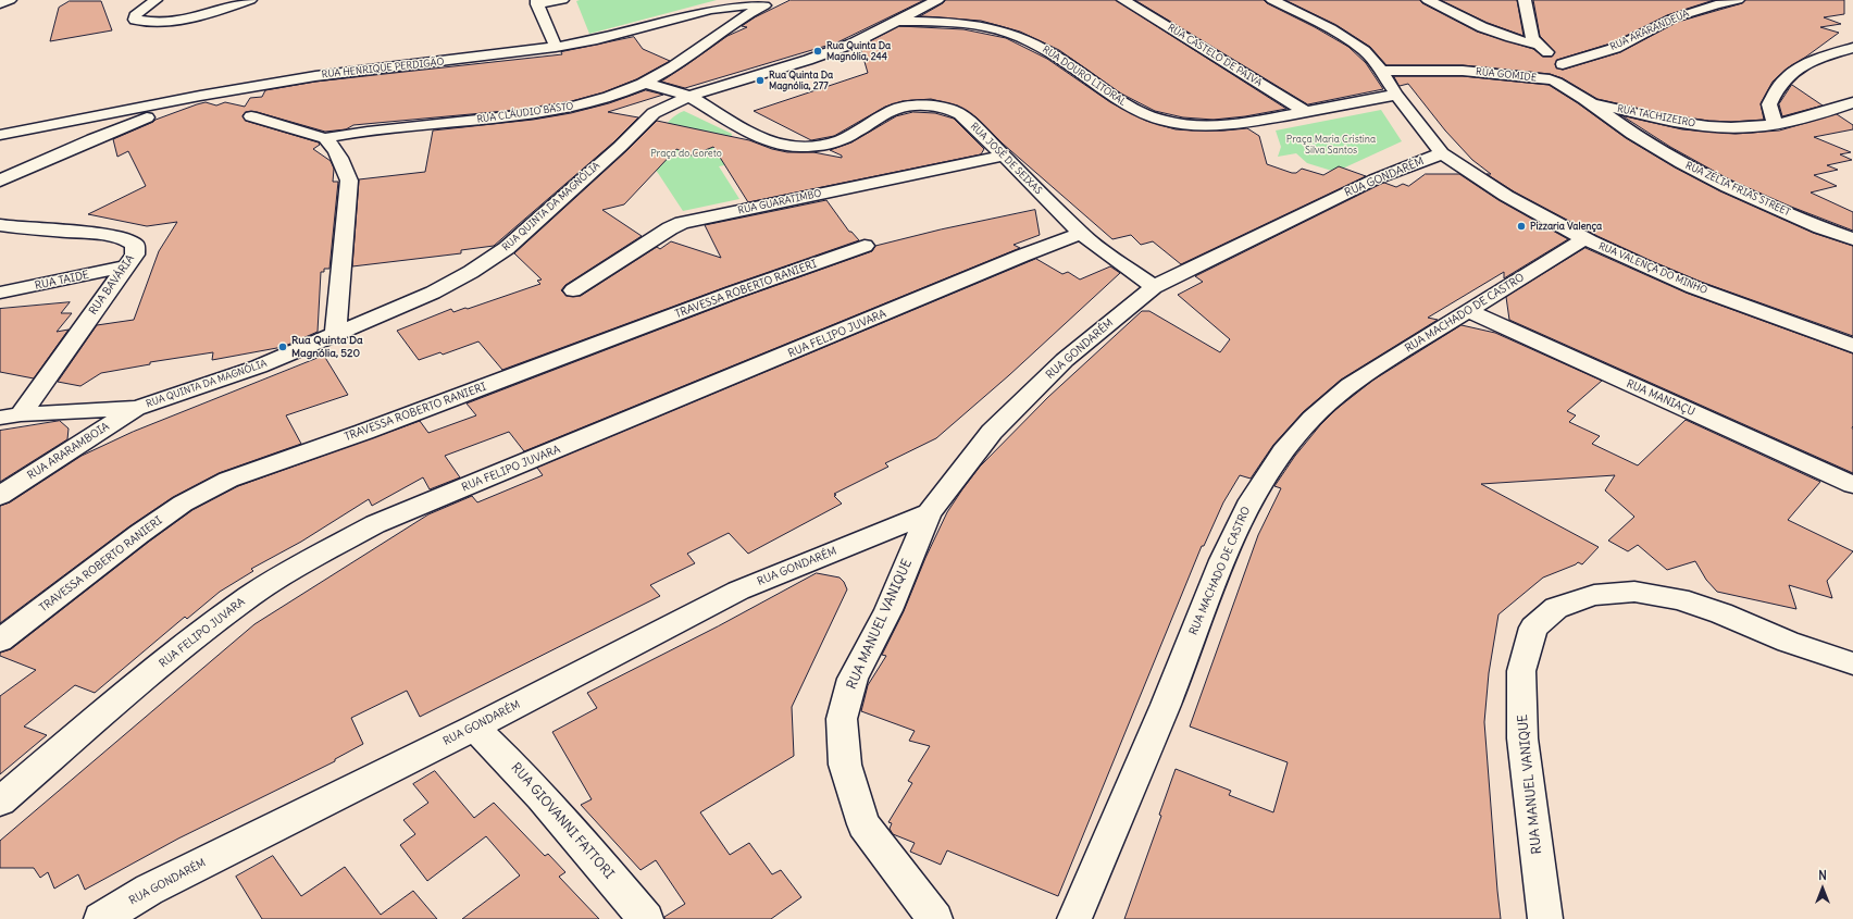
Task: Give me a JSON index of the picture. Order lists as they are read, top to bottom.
{
  "streets": {
    "street": [
      "RUA ARARANDEUA",
      "RUA CASTELO DE PAIVA",
      "RUA HENRIQUE PERDIGÃO",
      "RUA GOMIDE",
      "RUA DOURO LITORAL",
      "RUA CLÁUDIO BASTO",
      "RUA TACHIZEIRO",
      "RUA JOSÉ DE SEIXAS",
      "RUA GONDARÉM",
      "RUA ZÉLIA FRIAS STREET",
      "RUA GUARATIMBO",
      "RUA QUINTA DA MAGNÓLIA",
      "RUA VALENÇA DO MINHO",
      "RUA TAIDE",
      "RUA BAVÁRIA",
      "TRAVESSA ROBERTO RANIERI",
      "RUA MACHADO DE CASTRO",
      "RUA FELIPO JUVARA",
      "RUA MANIAÇU",
      "RUA ARARAMBOIA",
      "RUA MANUEL VANIQUE",
      "RUA GIOVANNI FATTORI"
    ]
  },
  "crossings": [
    ["RUA ARARANDEUA", "RUA GOMIDE"],
    ["RUA ARARANDEUA", "RUA ZÉLIA FRIAS STREET"],
    ["RUA CASTELO DE PAIVA", "RUA DOURO LITORAL"],
    ["RUA HENRIQUE PERDIGÃO", "RUA CLÁUDIO BASTO"],
    ["RUA GOMIDE", "RUA ZÉLIA FRIAS STREET"],
    ["RUA GOMIDE", "RUA VALENÇA DO MINHO"],
    ["RUA DOURO LITORAL", "RUA QUINTA DA MAGNÓLIA"],
    ["RUA DOURO LITORAL", "RUA VALENÇA DO MINHO"],
    ["RUA CLÁUDIO BASTO", "RUA JOSÉ DE SEIXAS"],
    ["RUA TACHIZEIRO", "RUA ZÉLIA FRIAS STREET"],
    ["RUA JOSÉ DE SEIXAS", "RUA GONDARÉM"],
    ["RUA JOSÉ DE SEIXAS", "RUA GUARATIMBO"],
    ["RUA JOSÉ DE SEIXAS", "RUA QUINTA DA MAGNÓLIA"],
    ["RUA JOSÉ DE SEIXAS", "RUA FELIPO JUVARA"],
    ["RUA GONDARÉM", "RUA VALENÇA DO MINHO"],
    ["RUA GONDARÉM", "RUA MANUEL VANIQUE"],
    ["RUA GONDARÉM", "RUA GIOVANNI FATTORI"],
    ["RUA QUINTA DA MAGNÓLIA", "RUA BAVÁRIA"],
    ["RUA QUINTA DA MAGNÓLIA", "RUA ARARAMBOIA"],
    ["RUA VALENÇA DO MINHO", "RUA MACHADO DE CASTRO"],
    ["RUA TAIDE", "RUA BAVÁRIA"],
    ["RUA MACHADO DE CASTRO", "RUA MANIAÇU"]
  ],
  "parks": ["Praça Maria Cristina Silva Santos", "Praça do Coreto"],
  "places": [
    "Rua Quinta Da Magnólia, 244",
    "Rua Quinta Da Magnólia, 277",
    "Pizzaria Valença",
    "Rua Quinta Da Magnólia, 520"
  ],
  "north": "top"
}
